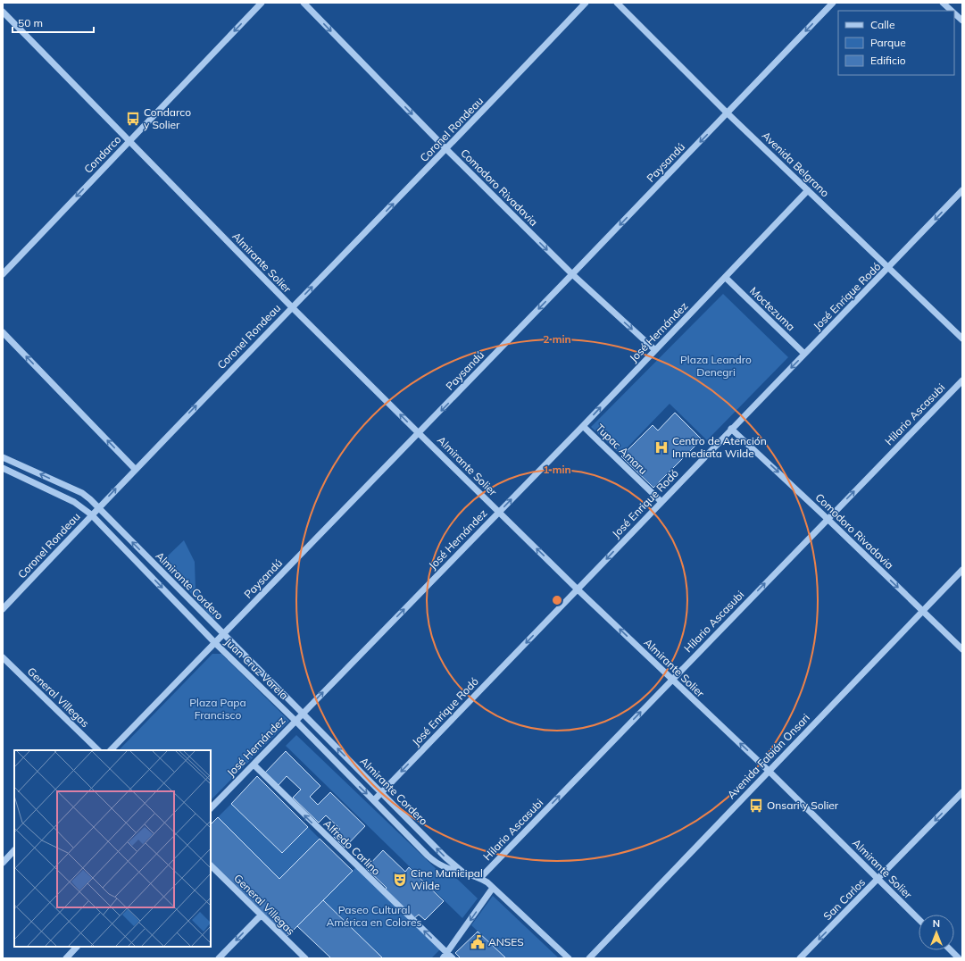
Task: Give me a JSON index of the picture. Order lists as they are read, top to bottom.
{
  "streets": {
    "street": [
      "Coronel Rondeau",
      "Condarco",
      "Paysandú",
      "Avenida Belgrano",
      "Comodoro Rivadavia",
      "Almirante Solier",
      "José Enrique Rodó",
      "Moctezuma",
      "José Hernández",
      "Hilario Ascasubi",
      "Tupac Amaru",
      "Almirante Cordero",
      "Juan Cruz Varela",
      "General Villegas",
      "Avenida Fabián Onsari",
      "Alfredo Carlino",
      "San Carlos"
    ]
  },
  "crossings": [
    ["Coronel Rondeau", "Comodoro Rivadavia"],
    ["Coronel Rondeau", "Almirante Solier"],
    ["Coronel Rondeau", "Almirante Cordero"],
    ["Coronel Rondeau", "Juan Cruz Varela"],
    ["Condarco", "Almirante Solier"],
    ["Paysandú", "Avenida Belgrano"],
    ["Paysandú", "Comodoro Rivadavia"],
    ["Paysandú", "Almirante Solier"],
    ["Paysandú", "Almirante Cordero"],
    ["Paysandú", "Juan Cruz Varela"],
    ["Avenida Belgrano", "José Enrique Rodó"],
    ["Avenida Belgrano", "José Hernández"],
    ["Comodoro Rivadavia", "José Enrique Rodó"],
    ["Comodoro Rivadavia", "José Hernández"],
    ["Comodoro Rivadavia", "Hilario Ascasubi"],
    ["Comodoro Rivadavia", "Avenida Fabián Onsari"],
    ["Almirante Solier", "José Enrique Rodó"],
    ["Almirante Solier", "José Hernández"],
    ["Almirante Solier", "Hilario Ascasubi"],
    ["Almirante Solier", "Avenida Fabián Onsari"],
    ["Almirante Solier", "San Carlos"],
    ["José Enrique Rodó", "Moctezuma"],
    ["José Enrique Rodó", "Tupac Amaru"],
    ["José Enrique Rodó", "Almirante Cordero"],
    ["José Enrique Rodó", "Juan Cruz Varela"],
    ["Moctezuma", "José Hernández"],
    ["José Hernández", "Tupac Amaru"],
    ["José Hernández", "Almirante Cordero"],
    ["José Hernández", "Juan Cruz Varela"],
    ["José Hernández", "Alfredo Carlino"],
    ["Hilario Ascasubi", "Juan Cruz Varela"],
    ["Almirante Cordero", "Juan Cruz Varela"]
  ],
  "one_way": [
    "Coronel Rondeau",
    "Condarco",
    "Paysandú",
    "Comodoro Rivadavia",
    "Almirante Solier",
    "José Enrique Rodó",
    "José Hernández",
    "Hilario Ascasubi",
    "Almirante Cordero",
    "Juan Cruz Varela",
    "Alfredo Carlino",
    "San Carlos"
  ],
  "parks": ["Plaza Leandro Denegri", "Plaza Papa Francisco", "Paseo Cultural América en Colores"],
  "places": {
    "bus stop": ["Condarco y Solier", "Onsari y Solier"],
    "hospital": ["Centro de Atención Inmediata Wilde"],
    "theatre": ["Cine Municipal Wilde"],
    "public building": ["ANSES"]
  },
  "legend": ["Calle", "Parque", "Edificio"],
  "scale_bar": "50 m",
  "north": "top",
  "rings": ["2 min", "1 min"]
}
